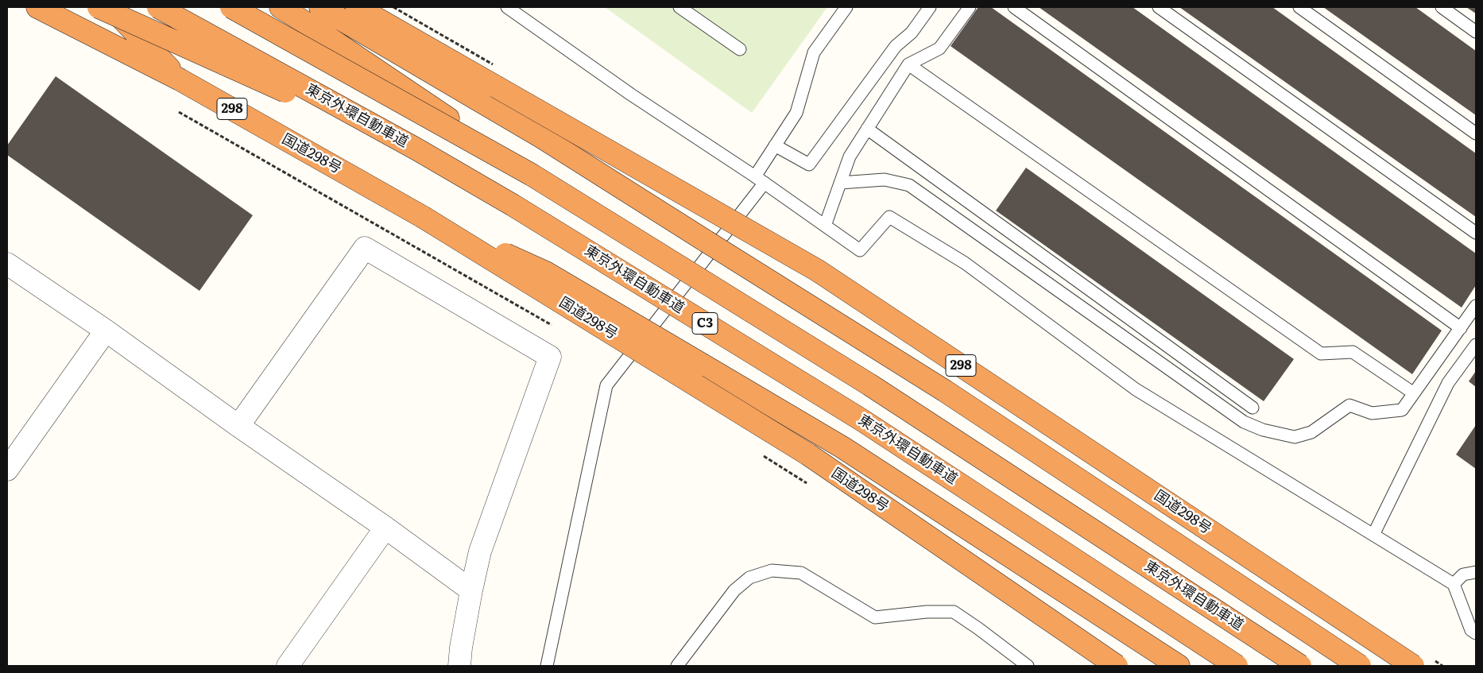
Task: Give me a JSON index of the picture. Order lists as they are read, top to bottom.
{
  "streets": {
    "highway": [
      "298",
      "東京外環自動車道",
      "国道298号",
      "C3"
    ]
  }
}
